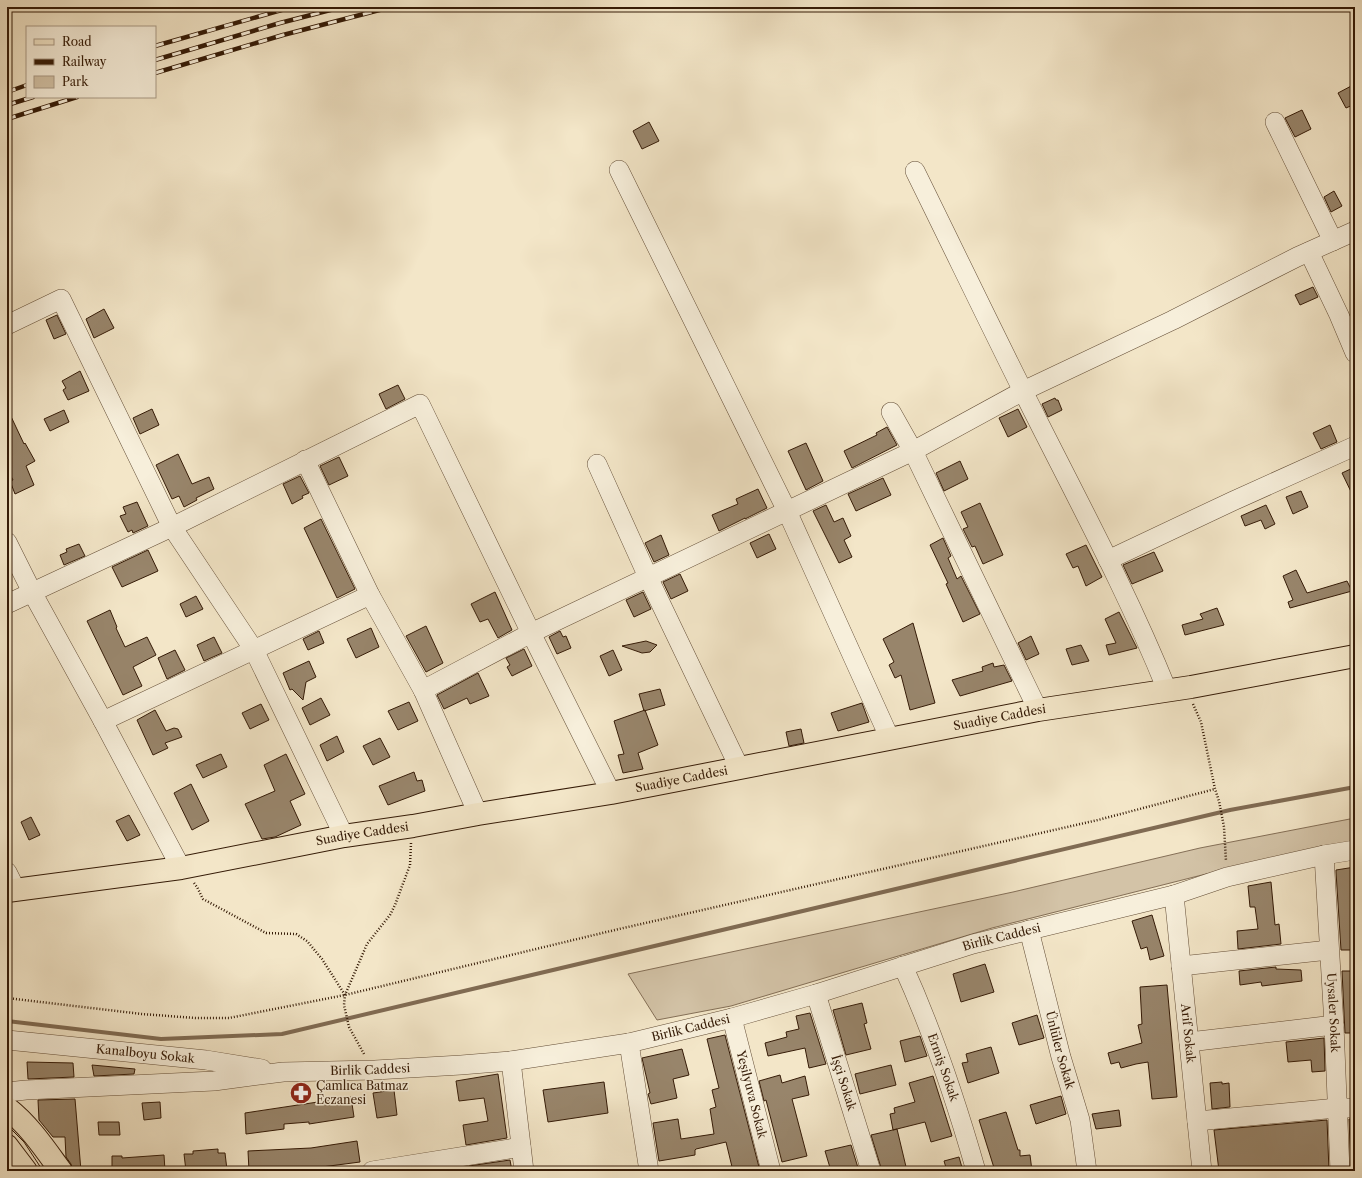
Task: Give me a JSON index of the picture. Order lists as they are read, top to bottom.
{
  "streets": {
    "main road": ["Suadiye Caddesi"],
    "street": [
      "Birlik Caddesi",
      "Uysaler Sokak",
      "Arif Sokak",
      "Ünlüler Sokak",
      "Kanalboyu Sokak",
      "Ermiş Sokak",
      "İşçi Sokak",
      "Yeşilyuva Sokak"
    ]
  },
  "crossings": [
    ["Birlik Caddesi", "Uysaler Sokak"],
    ["Birlik Caddesi", "Arif Sokak"],
    ["Birlik Caddesi", "Ünlüler Sokak"],
    ["Birlik Caddesi", "Kanalboyu Sokak"],
    ["Birlik Caddesi", "Ermiş Sokak"],
    ["Birlik Caddesi", "İşçi Sokak"],
    ["Birlik Caddesi", "Yeşilyuva Sokak"]
  ],
  "places": {
    "pharmacy": ["Çamlıca Batmaz Eczanesi"]
  },
  "legend": ["Road", "Railway", "Park"]
}
